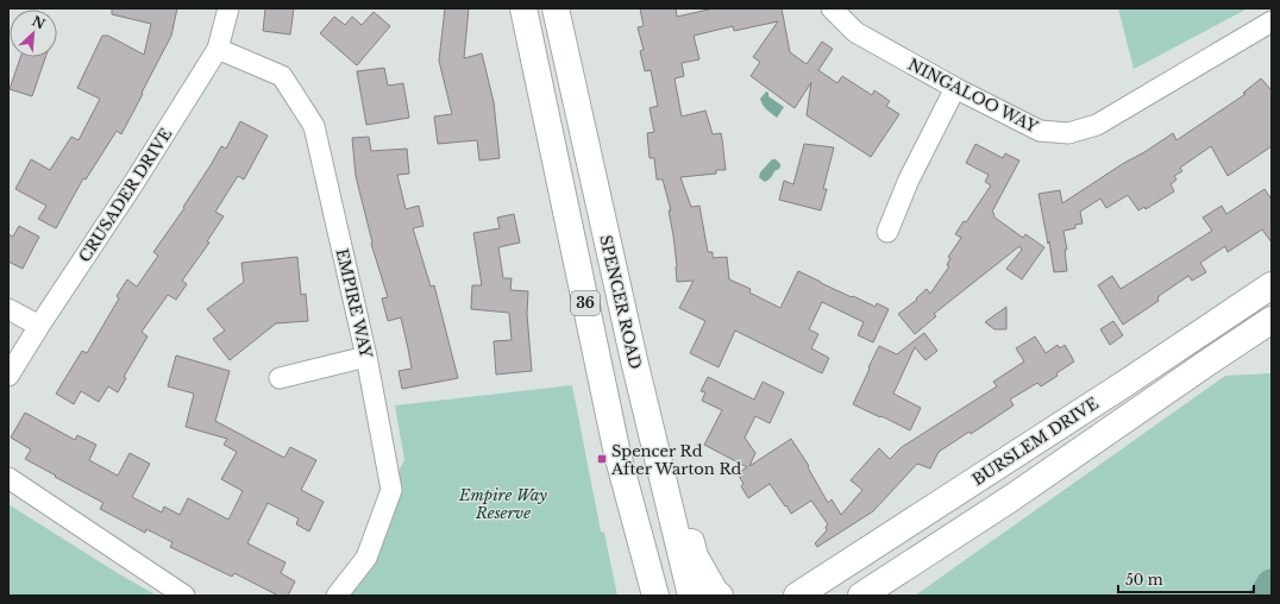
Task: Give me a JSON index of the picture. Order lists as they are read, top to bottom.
{
  "streets": {
    "main road": ["SPENCER ROAD", "36", "BURSLEM DRIVE"],
    "street": ["NINGALOO WAY", "CRUSADER DRIVE", "EMPIRE WAY"]
  },
  "crossings": [
    ["CRUSADER DRIVE", "EMPIRE WAY"]
  ],
  "parks": ["Empire Way Reserve"],
  "places": {
    "transit": ["Spencer Rd After Warton Rd"]
  },
  "scale_bar": "50 m",
  "north": "top right"
}
